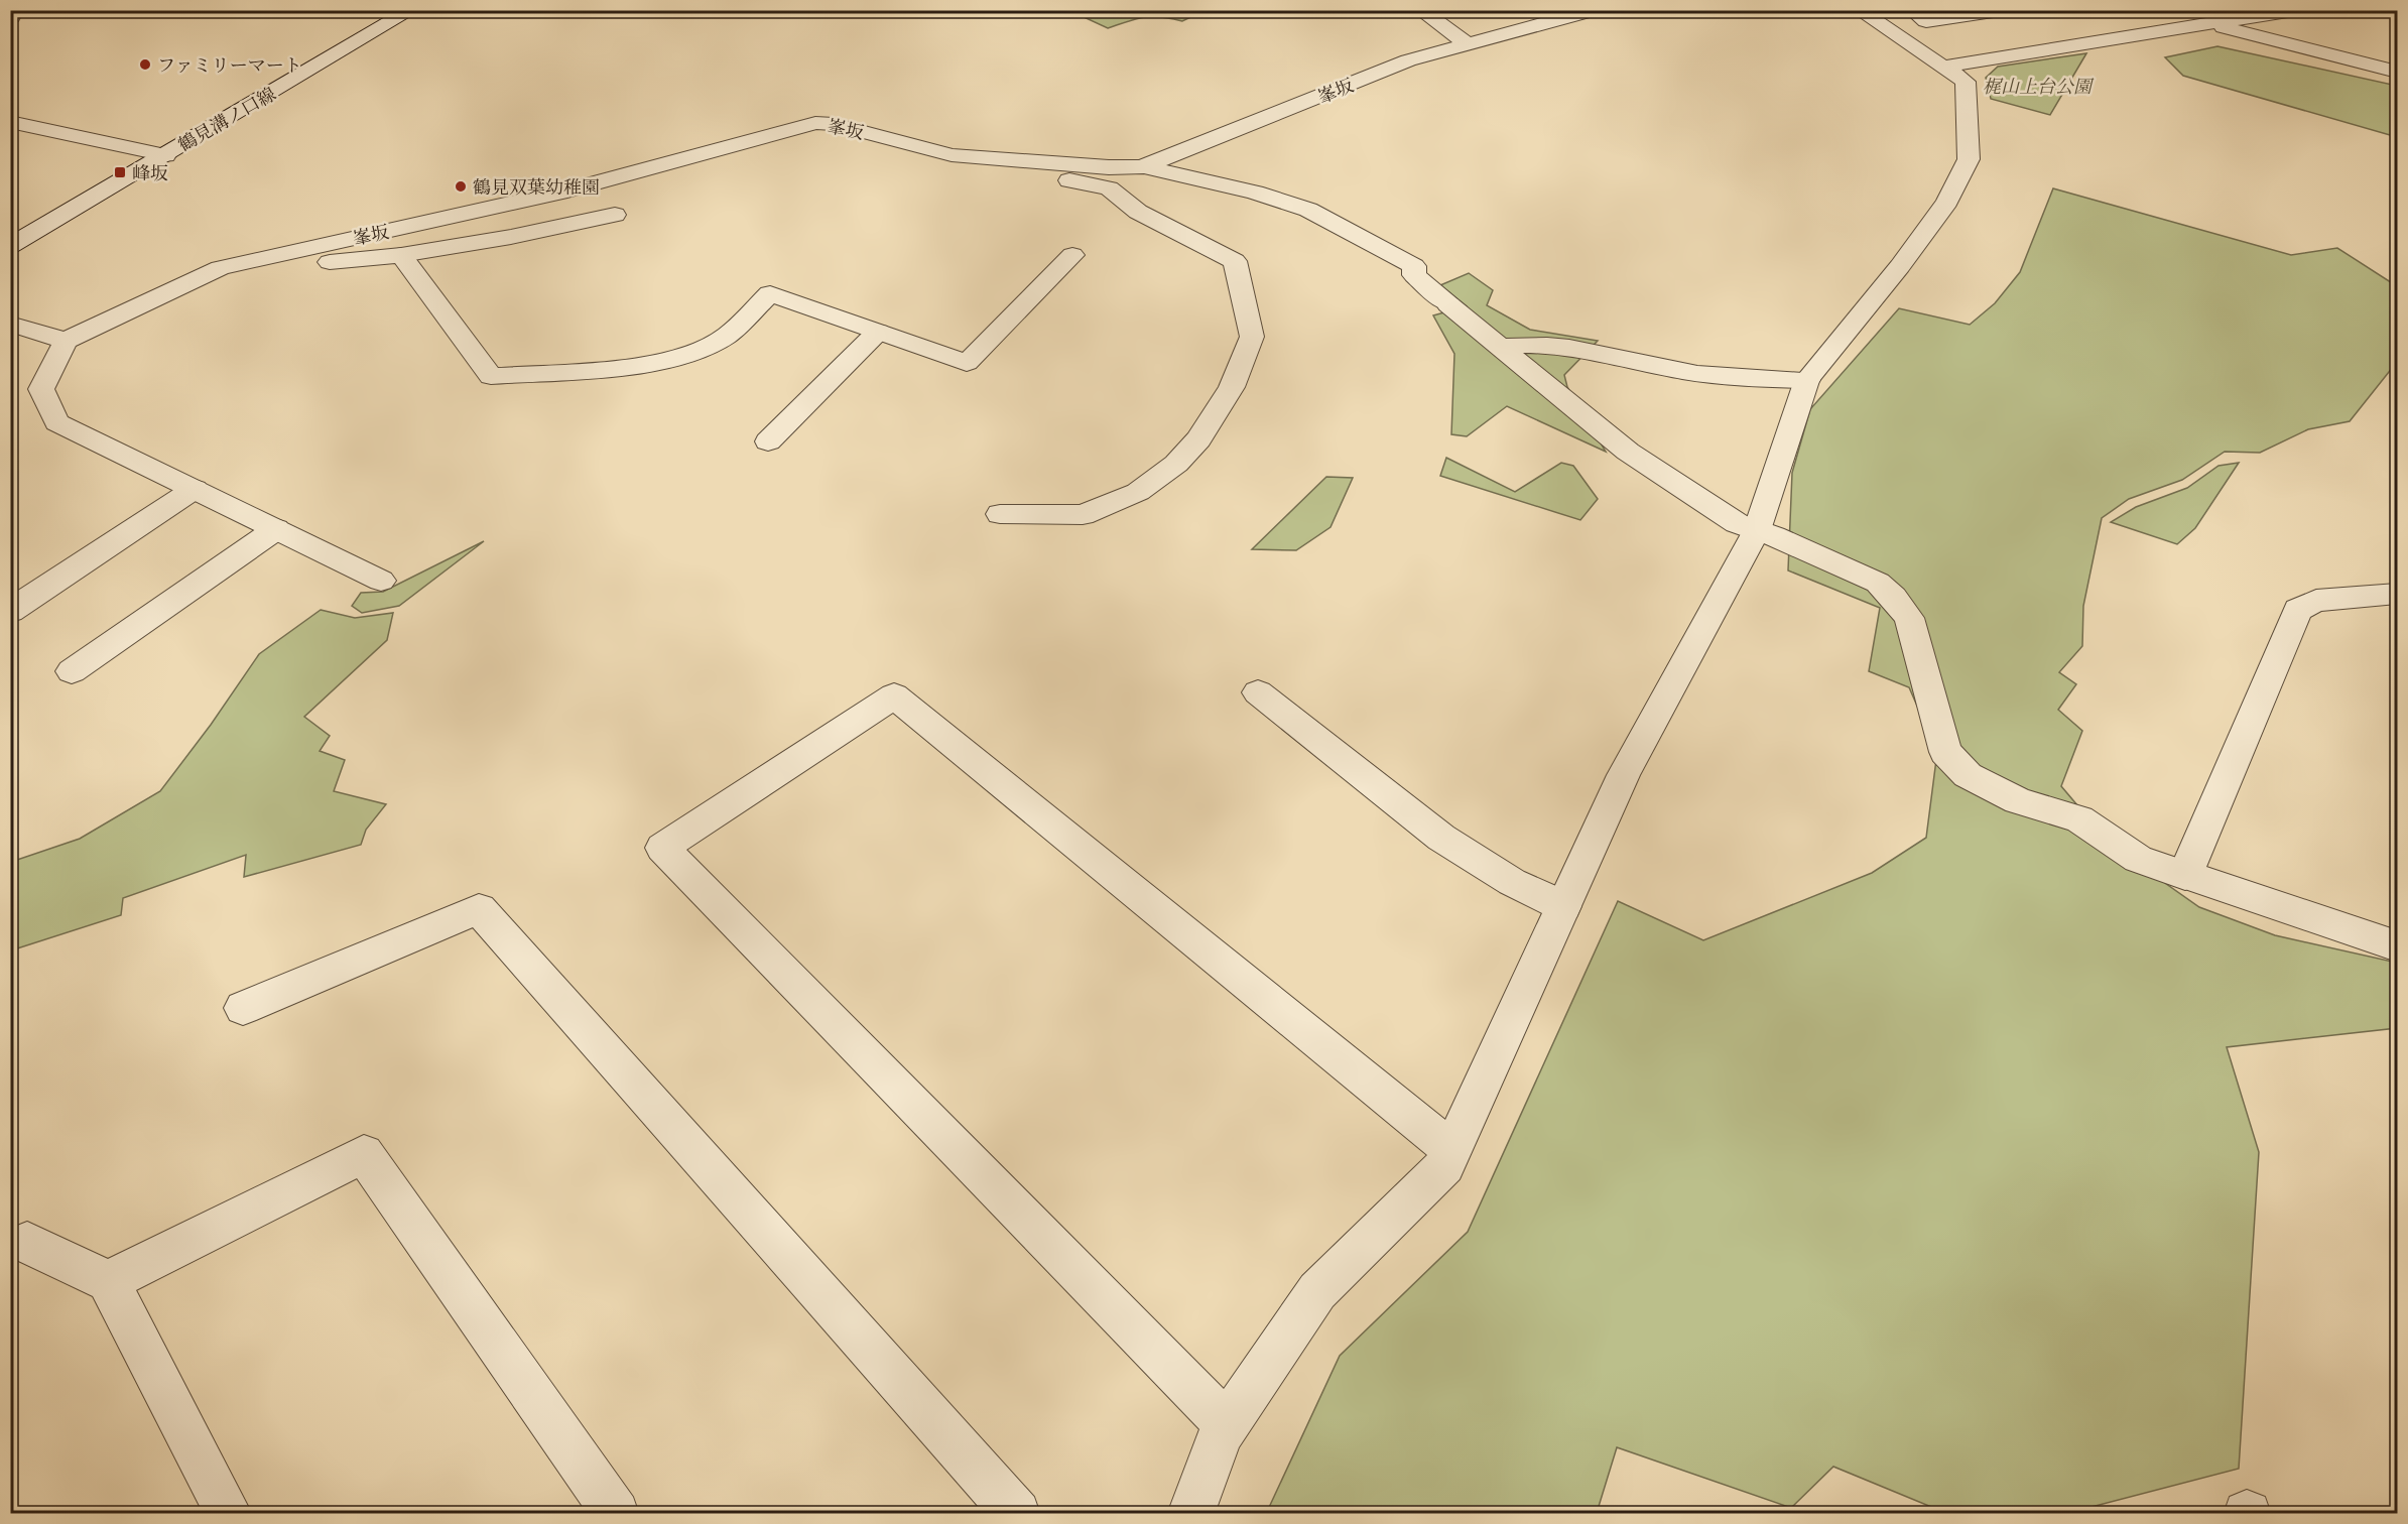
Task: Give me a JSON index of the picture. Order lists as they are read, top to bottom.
{
  "streets": {
    "street": ["峯坂", "鶴見溝ノ口線"]
  },
  "parks": ["梶山上台公園"],
  "places": {
    "other": ["ファミリーマート", "鶴見双葉幼稚園"],
    "transit": ["峰坂"]
  }
}
